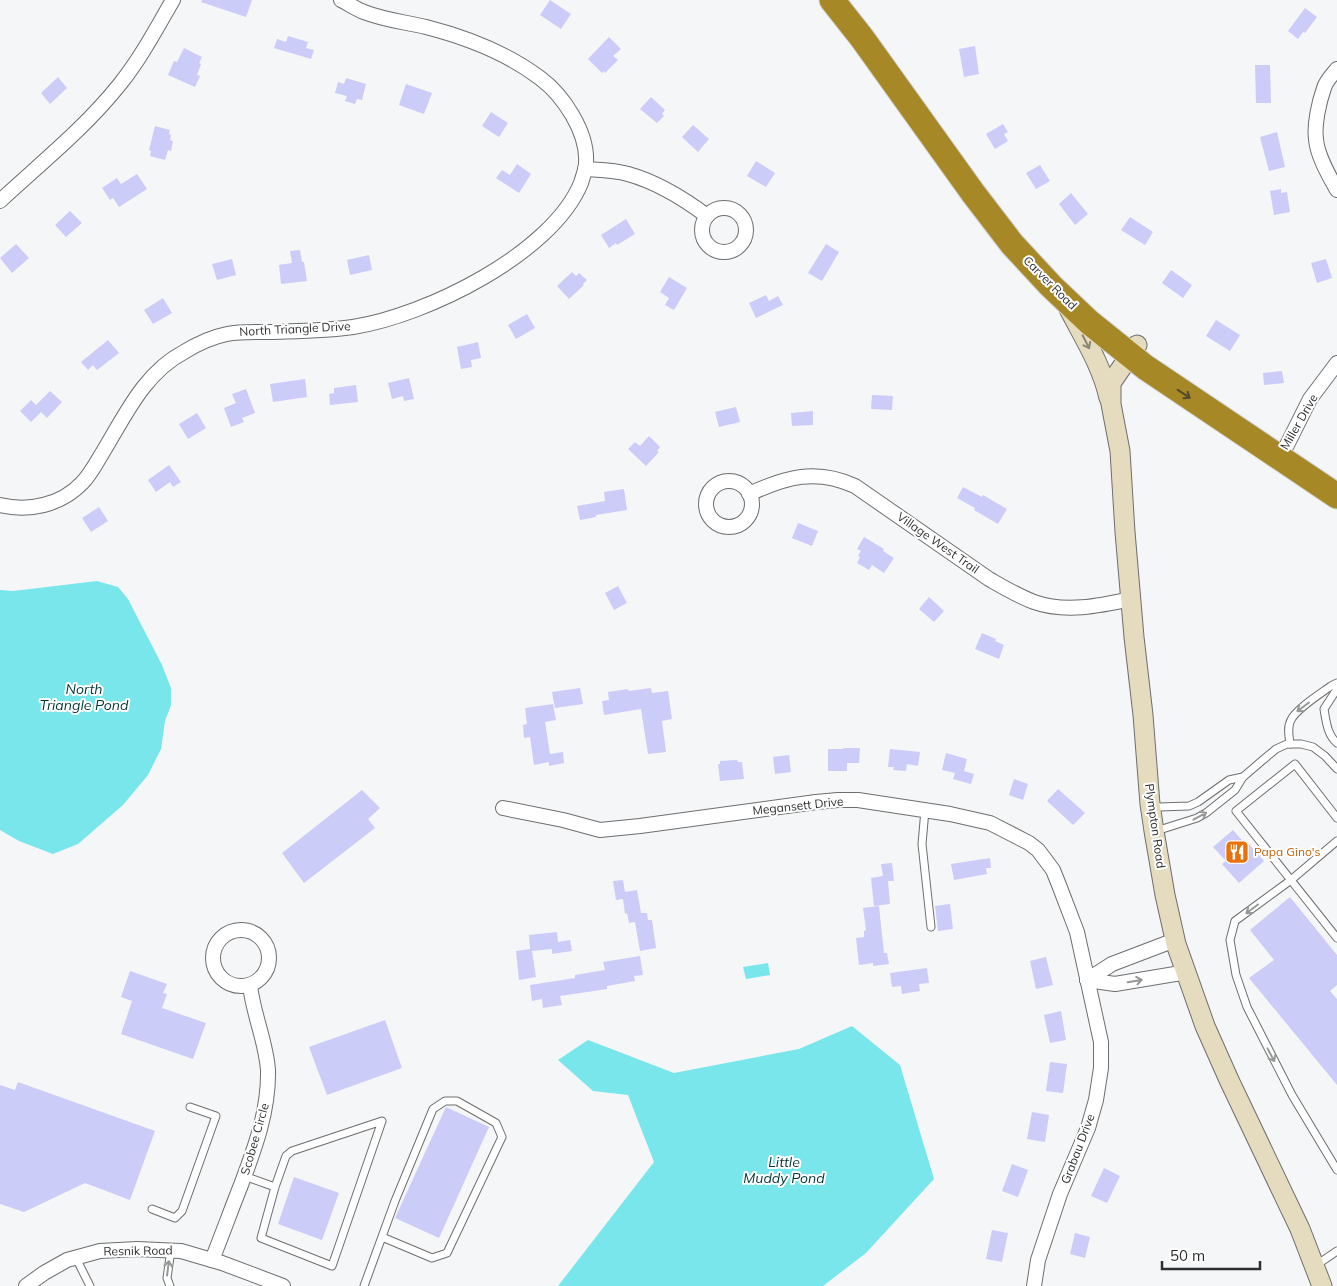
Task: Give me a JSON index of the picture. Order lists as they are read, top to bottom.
{
  "streets": {
    "highway": ["Carver Road"],
    "main road": ["Plympton Road"],
    "street": [
      "North Triangle Drive",
      "Miller Drive",
      "Village West Trail",
      "Megansett Drive",
      "Scobee Circle",
      "Grabau Drive",
      "Resnik Road"
    ]
  },
  "crossings": [
    ["Carver Road", "Miller Drive"],
    ["Carver Road", "Plympton Road"],
    ["Village West Trail", "Plympton Road"],
    ["Megansett Drive", "Grabau Drive"],
    ["Scobee Circle", "Resnik Road"]
  ],
  "water": ["North Triangle Pond", "Little Muddy Pond"],
  "places": {
    "restaurant": ["Papa Gino's"]
  },
  "scale_bar": "50 m"
}
